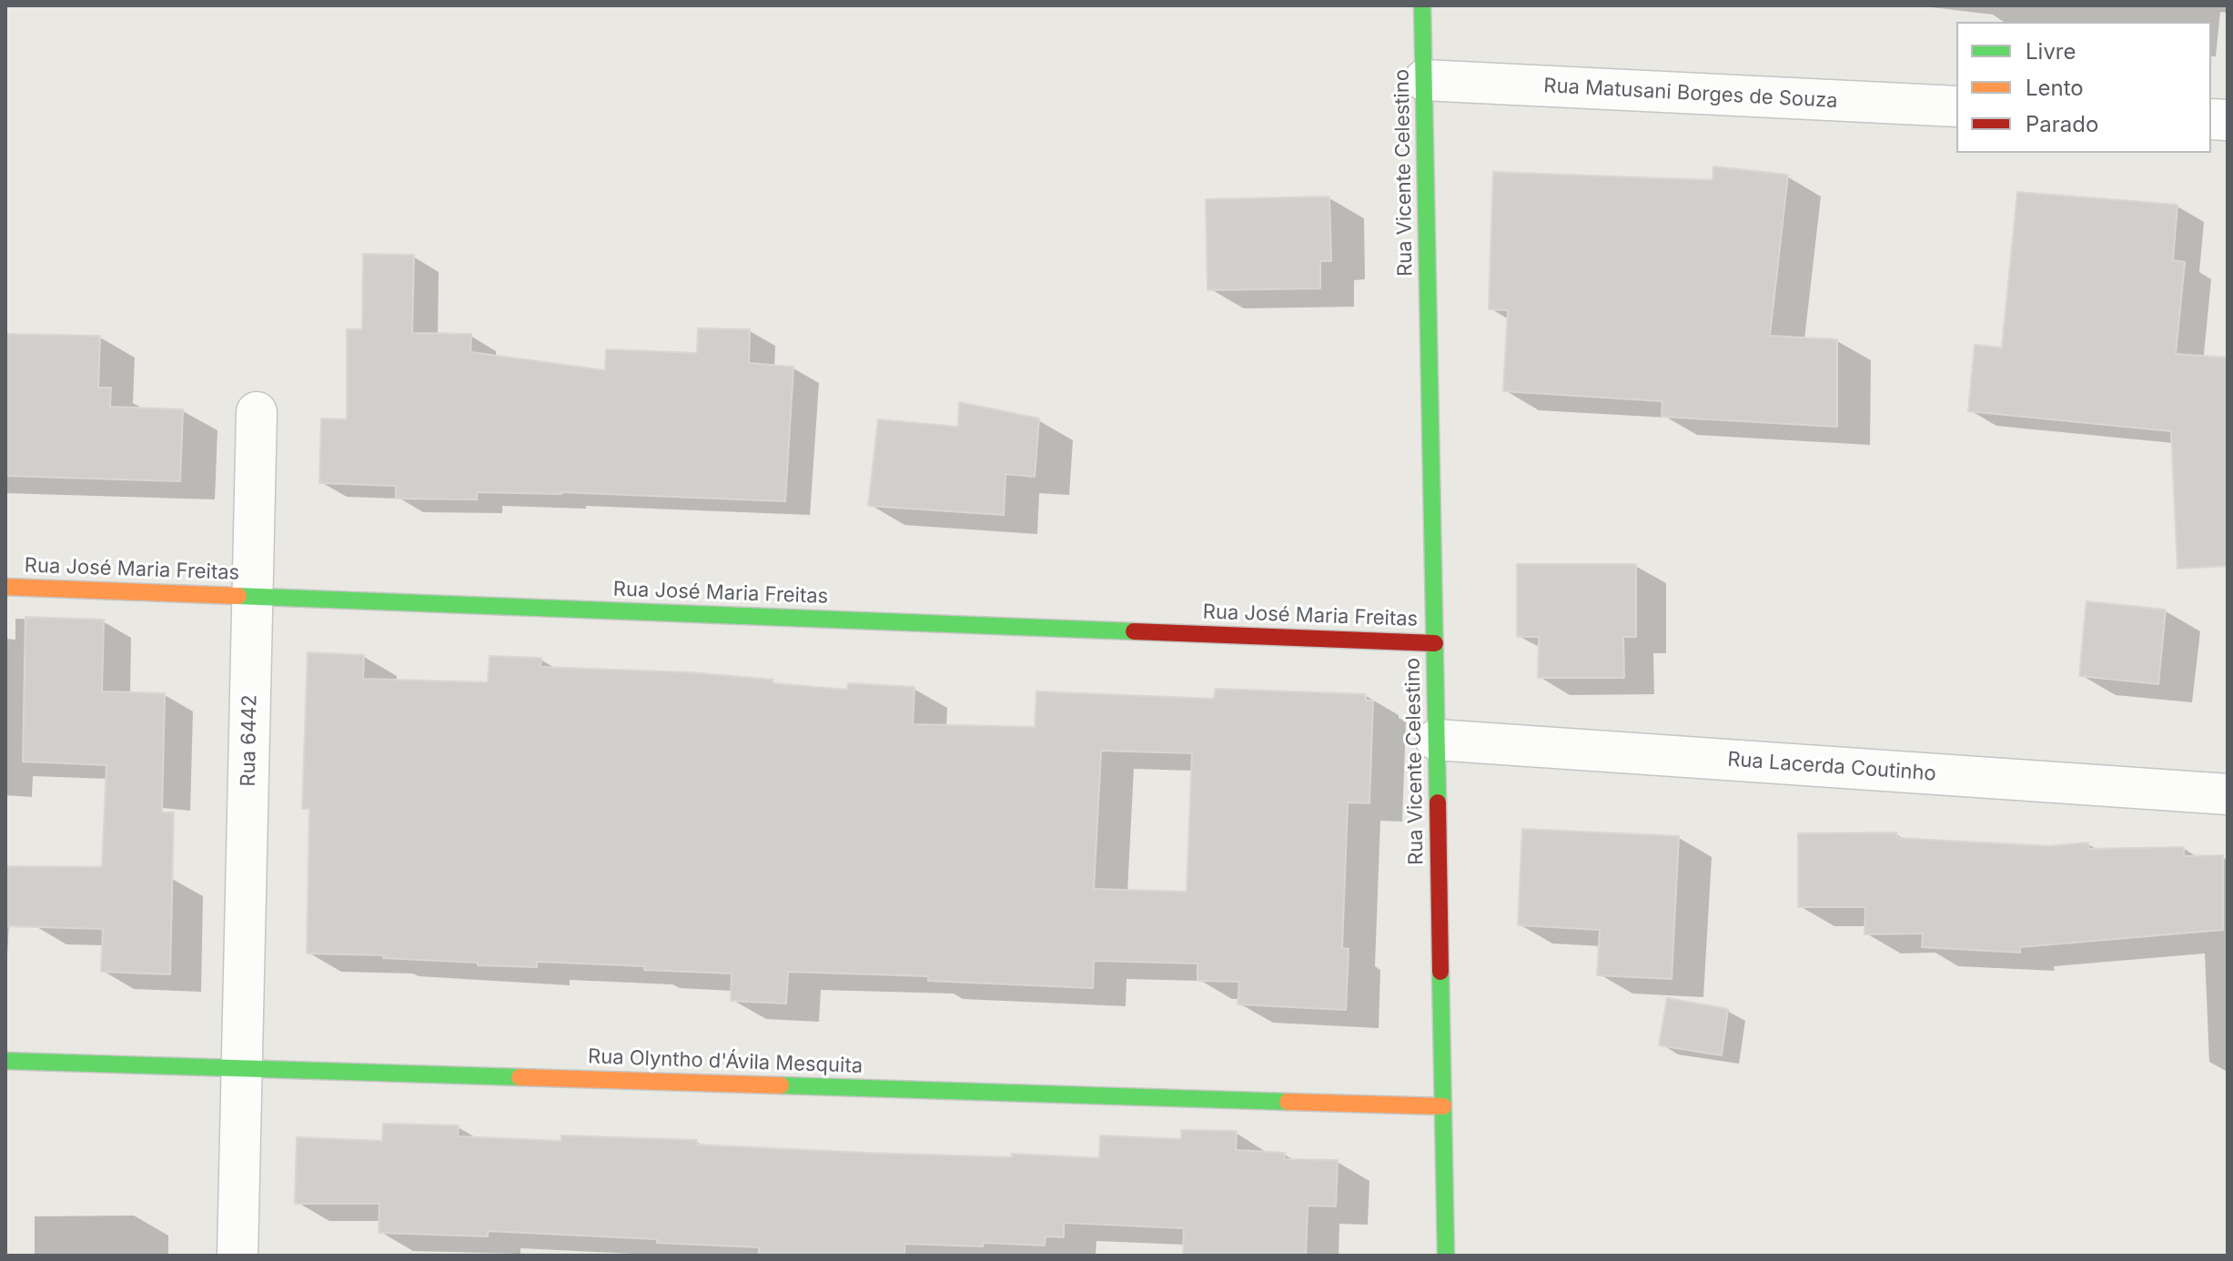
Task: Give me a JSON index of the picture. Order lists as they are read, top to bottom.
{
  "streets": {
    "street": [
      "Rua Matusani Borges de Souza",
      "Rua Vicente Celestino",
      "Rua José Maria Freitas",
      "Rua 6442",
      "Rua Lacerda Coutinho",
      "Rua Olyntho d'Ávila Mesquita"
    ]
  },
  "crossings": [
    ["Rua Matusani Borges de Souza", "Rua Vicente Celestino"],
    ["Rua Vicente Celestino", "Rua José Maria Freitas"],
    ["Rua Vicente Celestino", "Rua Lacerda Coutinho"],
    ["Rua Vicente Celestino", "Rua Olyntho d'Ávila Mesquita"],
    ["Rua José Maria Freitas", "Rua 6442"],
    ["Rua 6442", "Rua Olyntho d'Ávila Mesquita"]
  ],
  "legend": ["Livre", "Lento", "Parado"]
}
